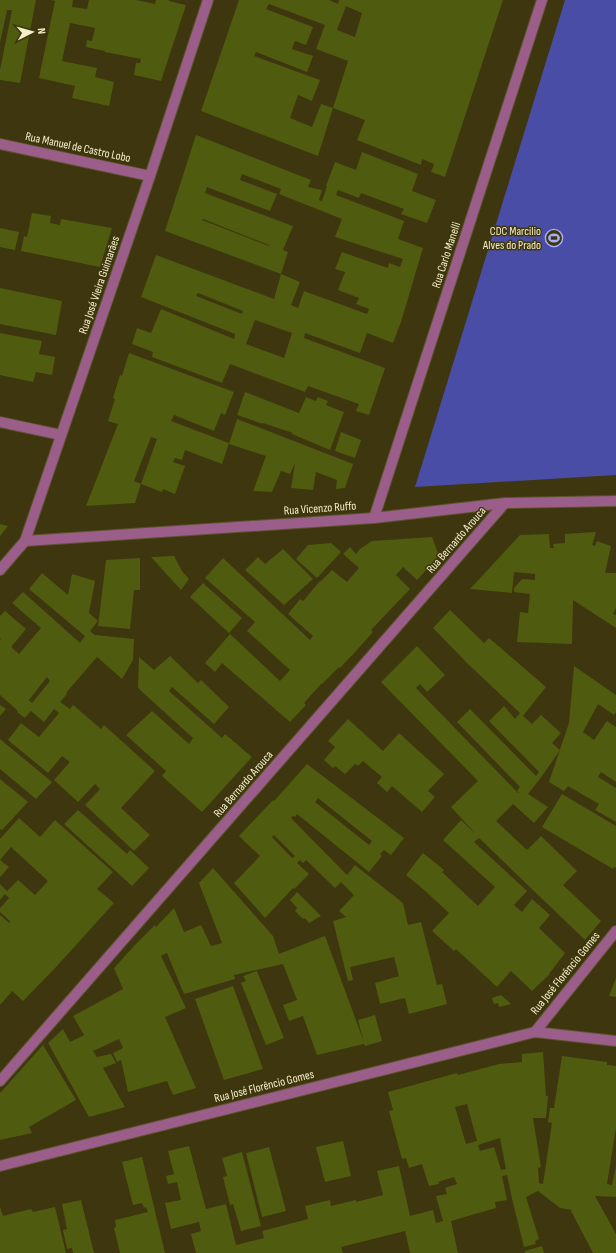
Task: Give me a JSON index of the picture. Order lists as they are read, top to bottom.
{
  "streets": {
    "street": [
      "Rua Manuel de Castro Lobo",
      "Rua Carlo Manelli",
      "Rua José Vieira Guimarães",
      "Rua Vicenzo Ruffo",
      "Rua Bernardo Arouca",
      "Rua José Florêncio Gomes"
    ]
  },
  "crossings": [
    ["Rua Manuel de Castro Lobo", "Rua José Vieira Guimarães"],
    ["Rua Carlo Manelli", "Rua Vicenzo Ruffo"],
    ["Rua José Vieira Guimarães", "Rua Vicenzo Ruffo"],
    ["Rua Vicenzo Ruffo", "Rua Bernardo Arouca"]
  ],
  "places": {
    "sports": ["CDC Marcilio Alves do Prado"]
  },
  "north": "right"
}
